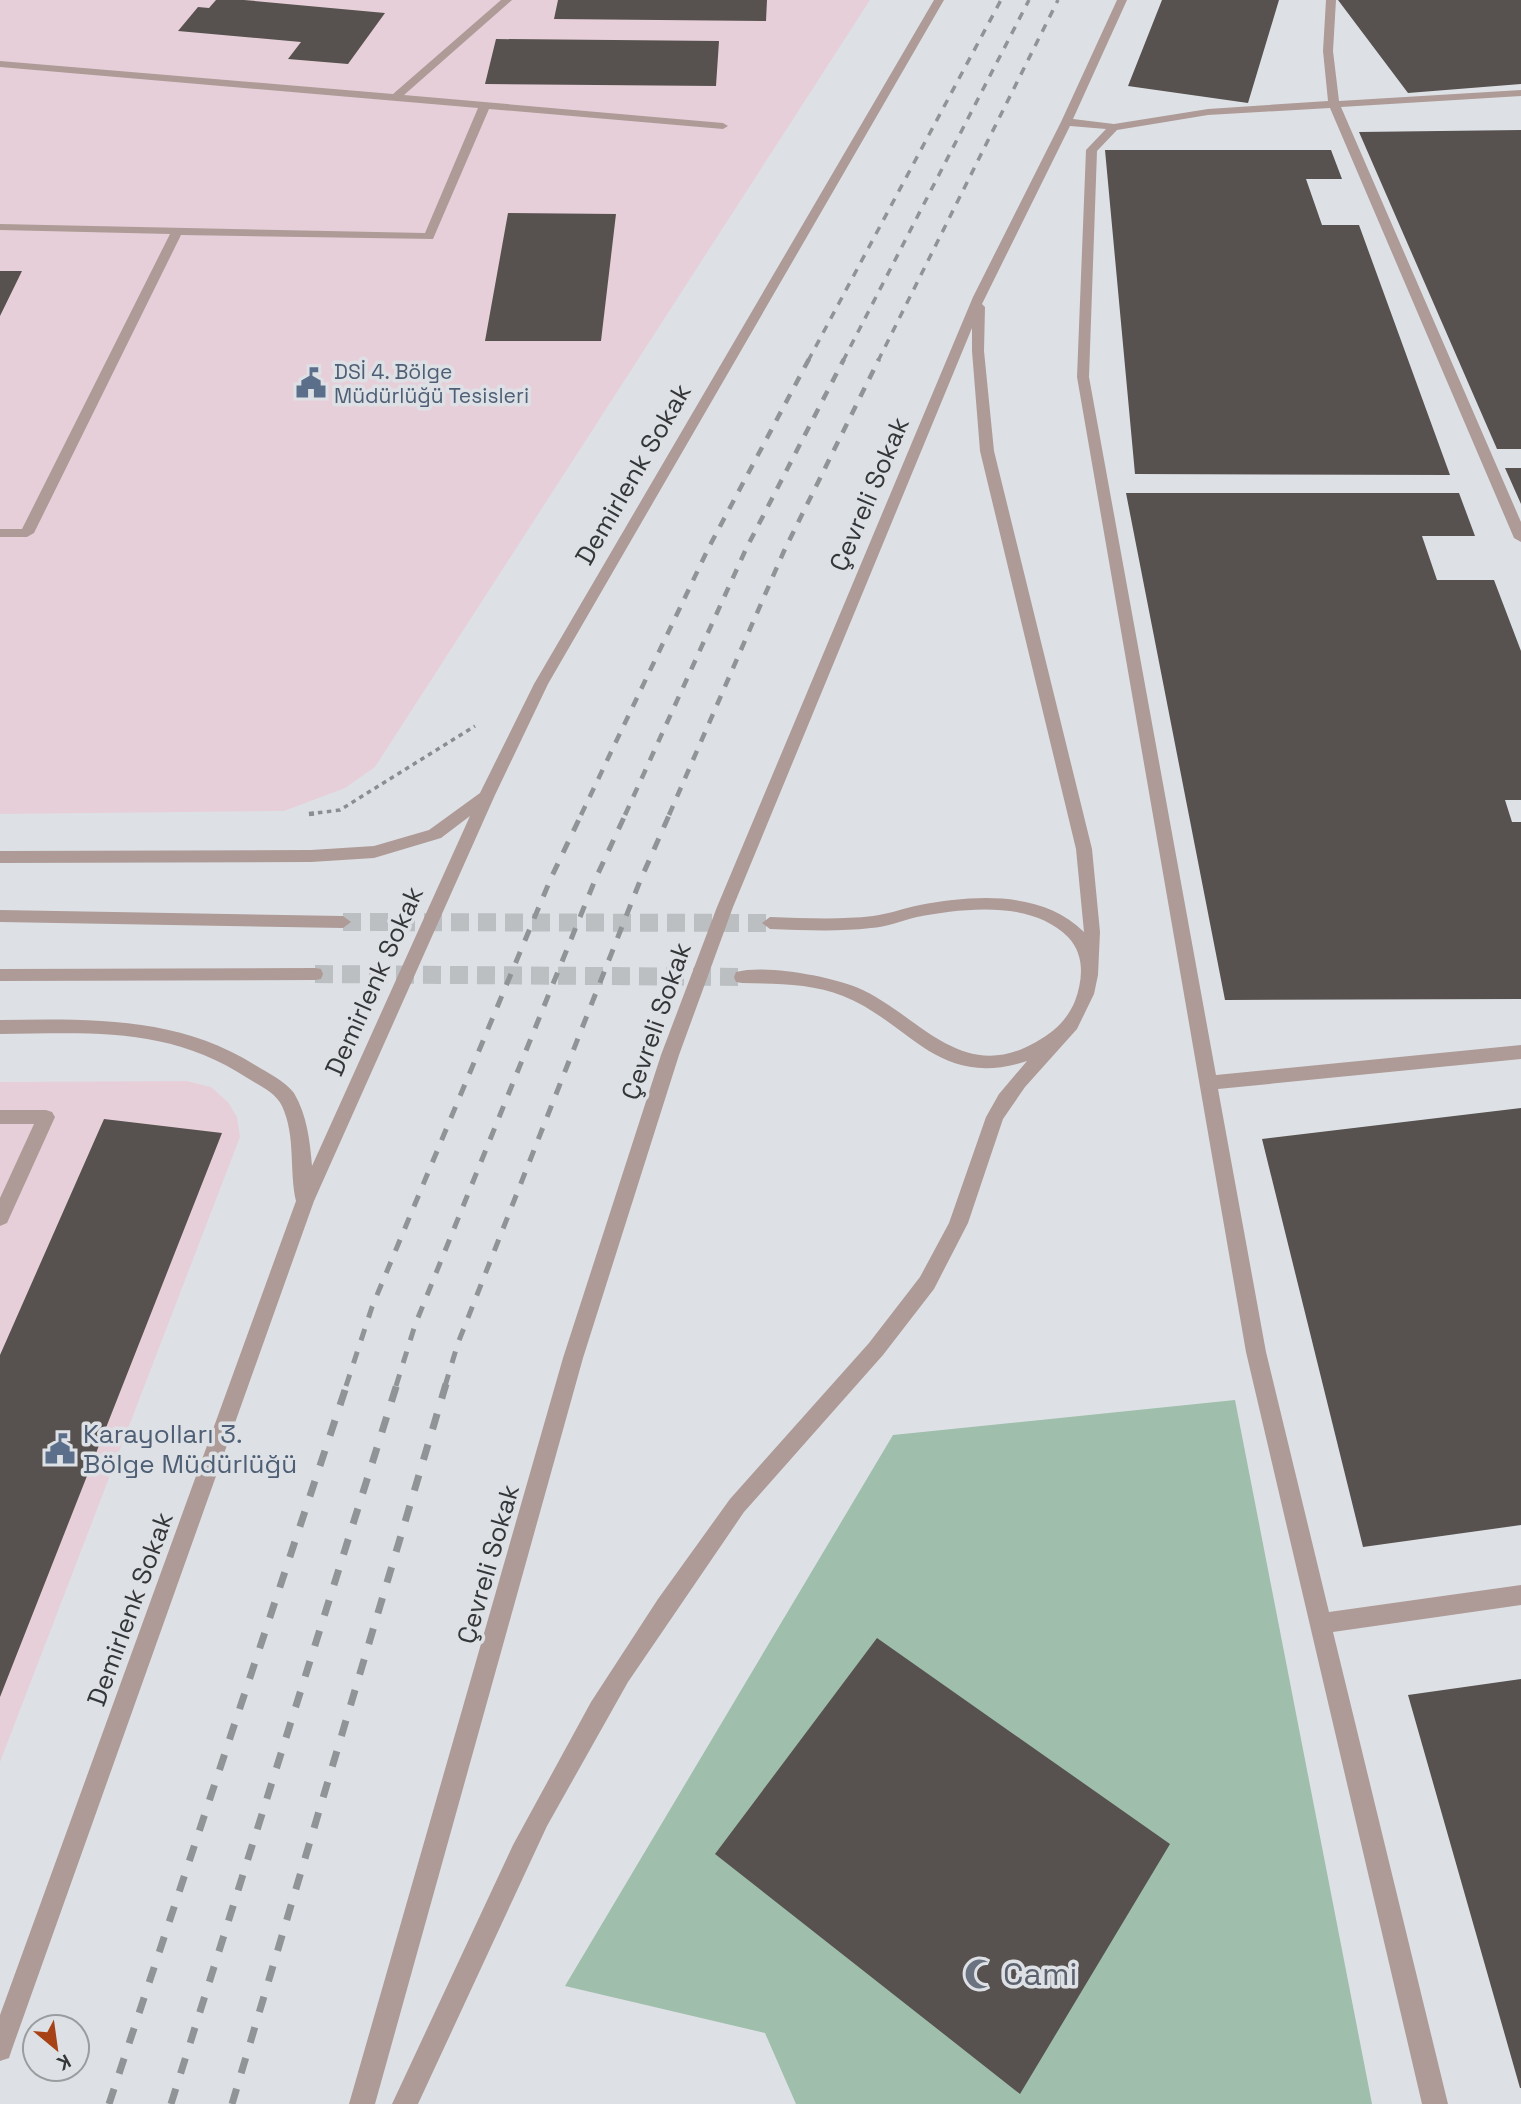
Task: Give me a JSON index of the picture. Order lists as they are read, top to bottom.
{
  "streets": {
    "street": ["Demirlenk Sokak", "Çevreli Sokak"]
  },
  "places": {
    "public building": ["DSİ 4. Bölge Müdürlüğü Tesisleri", "Karayolları 3. Bölge Müdürlüğü"],
    "mosque": ["Cami"]
  },
  "north": "bottom right"
}
